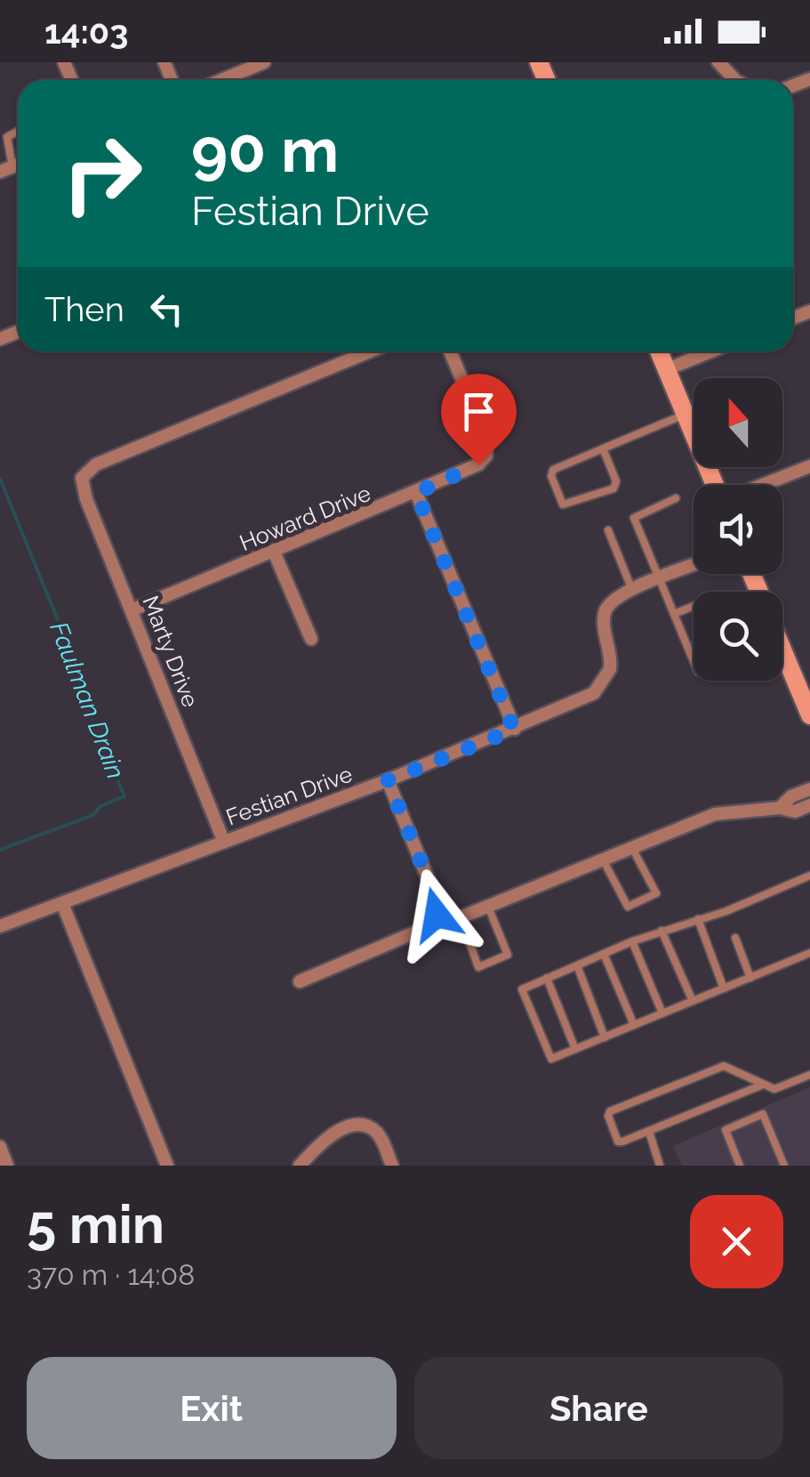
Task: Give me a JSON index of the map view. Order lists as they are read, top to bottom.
{
  "streets": {
    "street": ["Howard Drive", "Marty Drive", "Festian Drive"]
  },
  "crossings": [
    ["Howard Drive", "Marty Drive"],
    ["Marty Drive", "Festian Drive"]
  ],
  "water": ["Faulman Drain"],
  "north": "top",
  "page": {
    "status": "14:03",
    "turn": ["90 m", "Festian Drive"],
    "then": "Then",
    "heading": ["5 min", "370 m · 14:08"],
    "buttons": ["Exit", "Share"]
  }
}
